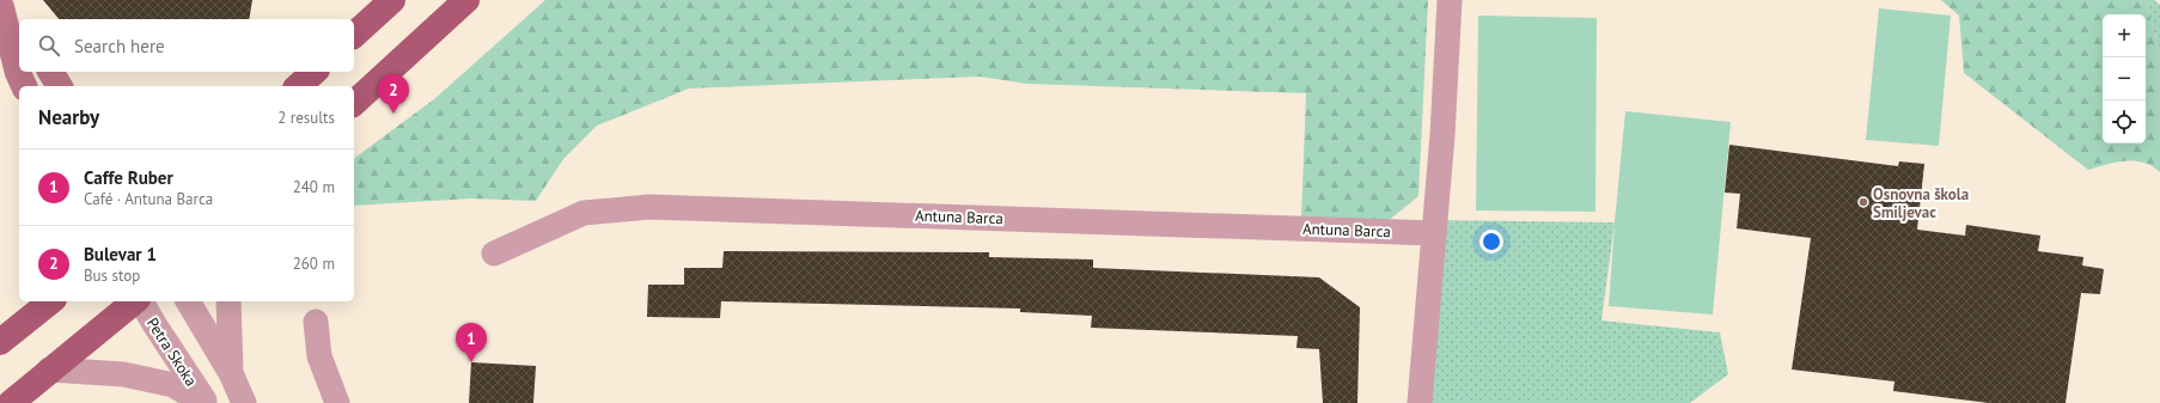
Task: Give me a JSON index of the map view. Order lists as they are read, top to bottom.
{
  "streets": {
    "street": ["Antuna Barca", "Petra Skoka"]
  },
  "places": ["Osnovna škola Smiljevac"],
  "page": {
    "map_buttons": ["+", "−"],
    "search": "Search here",
    "pins": ["2", "1"],
    "heading": ["Nearby", "2 results"],
    "list": [
      {
        "mark": "1",
        "name": "Caffe Ruber",
        "note": "Café · Antuna Barca",
        "value": "240 m"
      },
      {
        "mark": "2",
        "name": "Bulevar 1",
        "note": "Bus stop",
        "value": "260 m"
      }
    ]
  }
}
